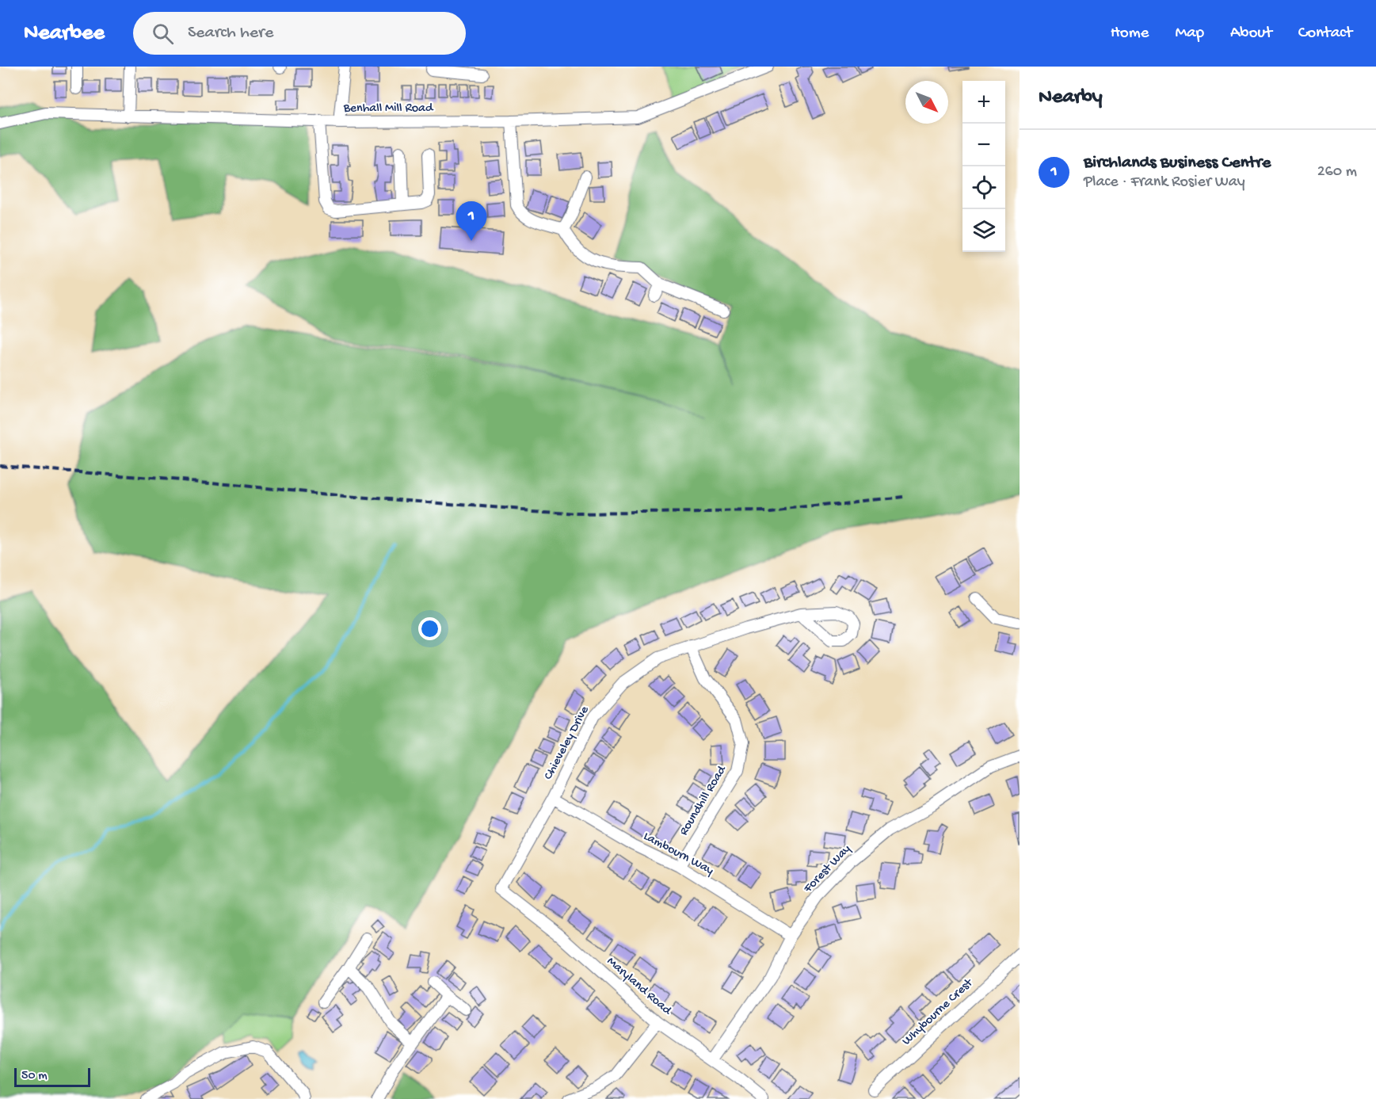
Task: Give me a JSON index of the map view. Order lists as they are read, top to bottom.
{
  "streets": {
    "street": [
      "Benhall Mill Road",
      "Chieveley Drive",
      "Roundhill Road",
      "Lambourn Way",
      "Forest Way",
      "Maryland Road",
      "Whybourne Crest"
    ]
  },
  "crossings": [
    ["Chieveley Drive", "Roundhill Road"],
    ["Chieveley Drive", "Lambourn Way"],
    ["Chieveley Drive", "Maryland Road"],
    ["Roundhill Road", "Lambourn Way"],
    ["Lambourn Way", "Forest Way"],
    ["Forest Way", "Maryland Road"]
  ],
  "scale_bar": "50 m",
  "north": "bottom right",
  "page": {
    "header": "Nearbee",
    "search": "Search here",
    "nav": [
      "Home",
      "Map",
      "About",
      "Contact"
    ],
    "heading": "Nearby",
    "map_buttons": ["+", "−"],
    "list": [
      {
        "mark": "1",
        "name": "Birchlands Business Centre",
        "note": "Place · Frank Rosier Way",
        "value": "260 m"
      }
    ],
    "pins": "1",
    "scale": "50 m"
  }
}
